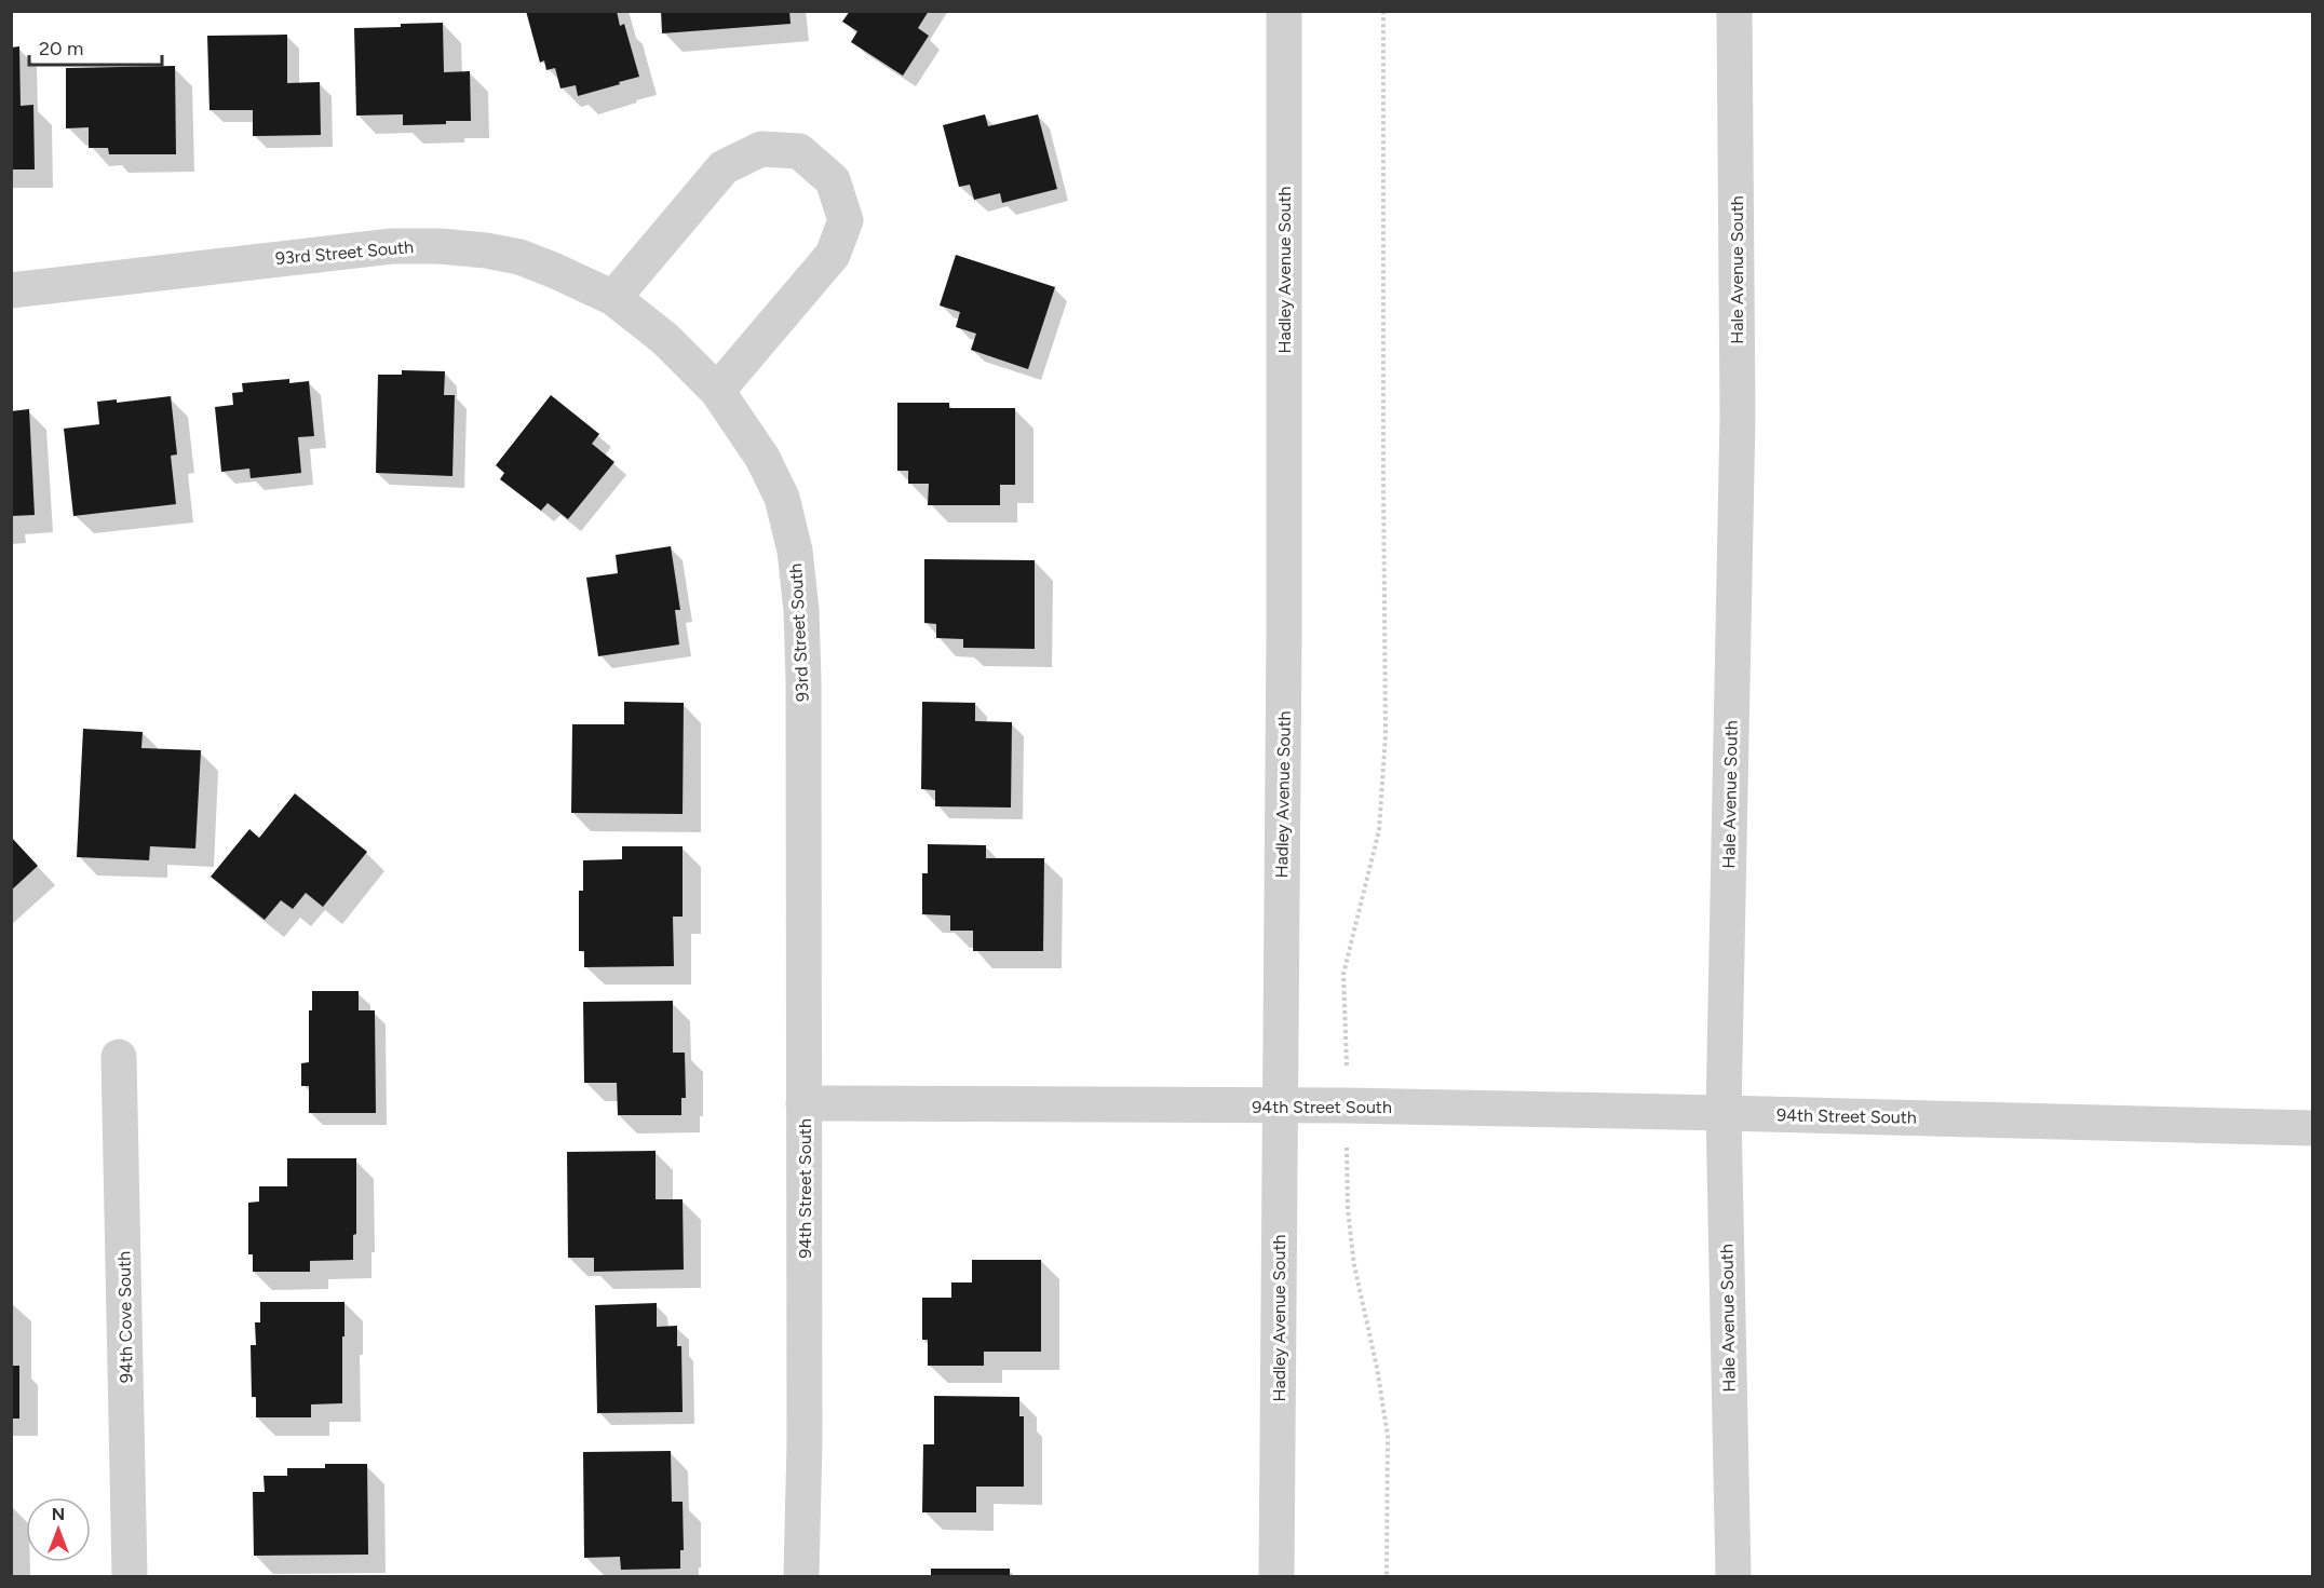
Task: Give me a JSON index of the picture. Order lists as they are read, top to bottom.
{
  "streets": {
    "street": [
      "93rd Street South",
      "Hadley Avenue South",
      "Hale Avenue South",
      "94th Street South",
      "94th Cove South"
    ]
  },
  "crossings": [
    ["93rd Street South", "94th Street South"],
    ["Hadley Avenue South", "94th Street South"],
    ["Hale Avenue South", "94th Street South"]
  ],
  "scale_bar": "20 m",
  "north": "top"
}
